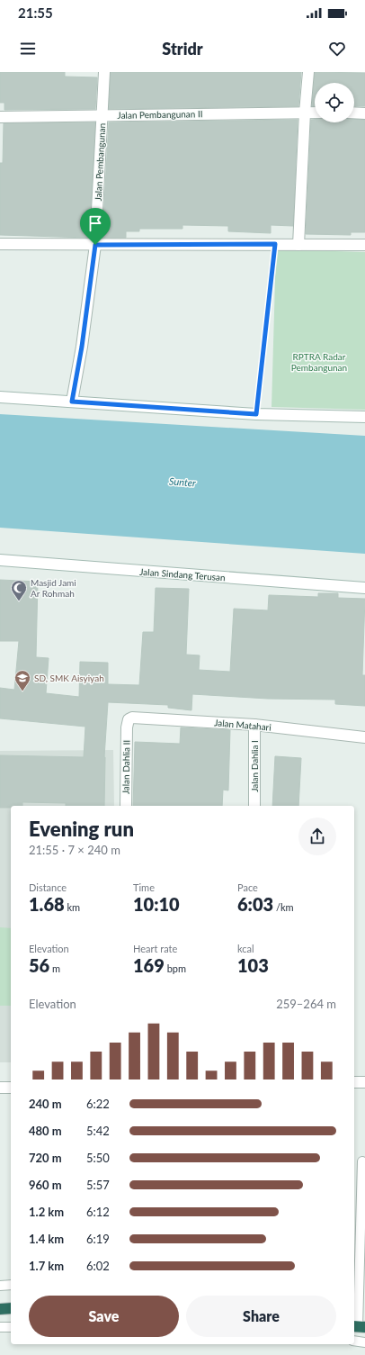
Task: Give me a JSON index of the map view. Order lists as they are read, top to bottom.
{
  "streets": {
    "street": [
      "Jalan Pembangunan II",
      "Jalan Pembangunan",
      "Jalan Sindang Terusan",
      "Jalan Matahari",
      "Jalan Dahlia I",
      "Jalan Dahlia II"
    ]
  },
  "crossings": [
    ["Jalan Pembangunan II", "Jalan Pembangunan"],
    ["Jalan Matahari", "Jalan Dahlia I"],
    ["Jalan Matahari", "Jalan Dahlia II"]
  ],
  "water": ["Sunter"],
  "parks": ["RPTRA Radar Pembangunan"],
  "places": {
    "mosque": ["Masjid Jami Ar Rohmah"],
    "school or university": ["SD, SMK Aisyiyah"]
  },
  "page": {
    "status": "21:55",
    "header": "Stridr",
    "heading": ["Evening run", "21:55 · 7 × 240 m"],
    "stats": [
      ["Distance", "1.68 km"],
      ["Time", "10:10"],
      ["Pace", "6:03 /km"],
      ["Elevation", "56 m"],
      ["Heart rate", "169 bpm"],
      ["kcal", "103"]
    ],
    "chart": ["Elevation", "259–264 m"],
    "list": [
      {
        "name": "240 m",
        "note": "6:22"
      },
      {
        "name": "480 m",
        "note": "5:42"
      },
      {
        "name": "720 m",
        "note": "5:50"
      },
      {
        "name": "960 m",
        "note": "5:57"
      },
      {
        "name": "1.2 km",
        "note": "6:12"
      },
      {
        "name": "1.4 km",
        "note": "6:19"
      },
      {
        "name": "1.7 km",
        "note": "6:02"
      }
    ],
    "buttons": ["Save", "Share"]
  }
}
